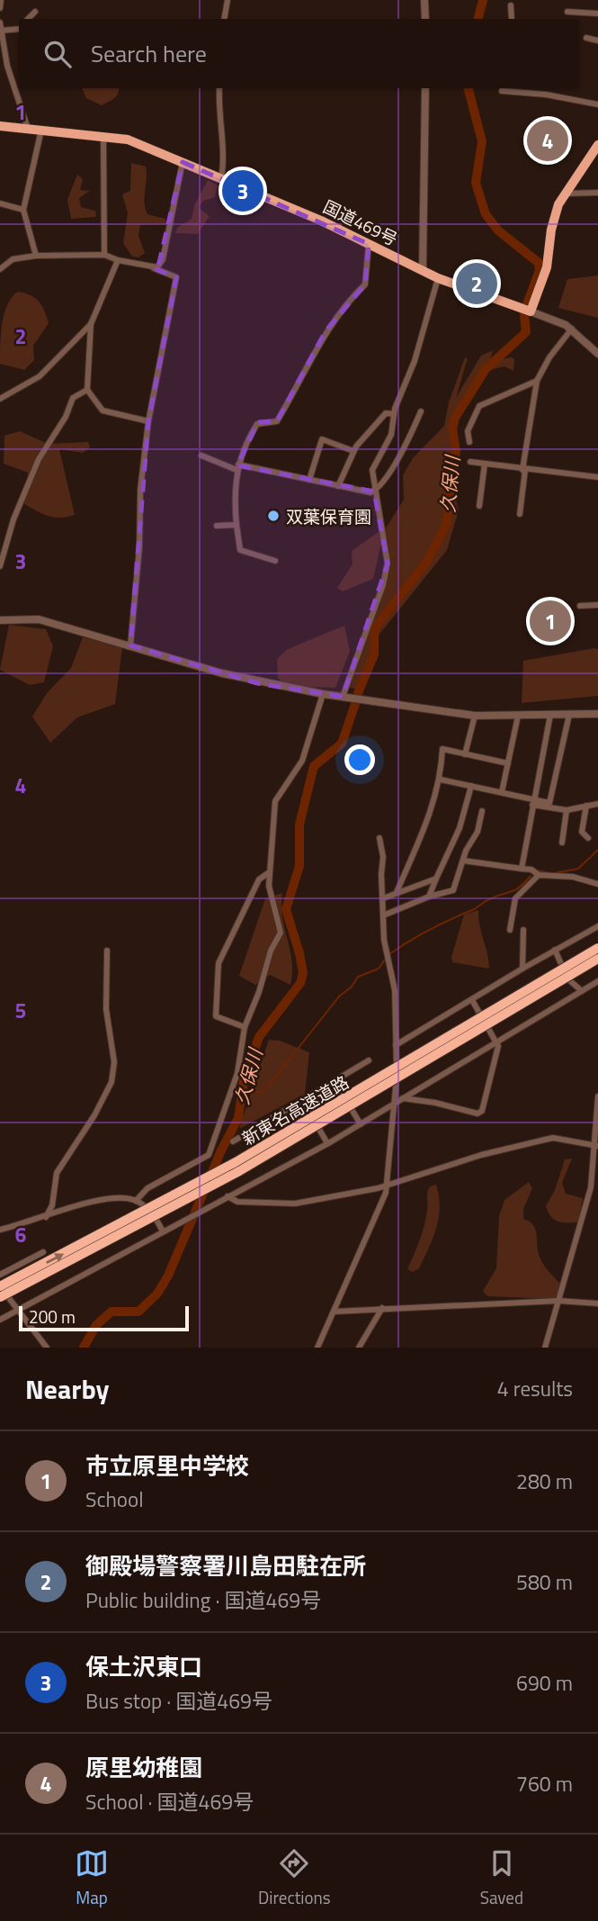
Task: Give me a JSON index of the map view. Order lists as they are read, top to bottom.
{
  "streets": {
    "highway": ["国道469号", "新東名高速道路"]
  },
  "water": ["久保川"],
  "places": ["双葉保育園"],
  "scale_bar": "200 m",
  "page": {
    "search": "Search here",
    "pins": [
      "4",
      "3",
      "2",
      "1"
    ],
    "scale": "200 m",
    "heading": ["Nearby", "4 results"],
    "list": [
      {
        "mark": "1",
        "name": "市立原里中学校",
        "note": "School",
        "value": "280 m"
      },
      {
        "mark": "2",
        "name": "御殿場警察署川島田駐在所",
        "note": "Public building · 国道469号",
        "value": "580 m"
      },
      {
        "mark": "3",
        "name": "保土沢東口",
        "note": "Bus stop · 国道469号",
        "value": "690 m"
      },
      {
        "mark": "4",
        "name": "原里幼稚園",
        "note": "School · 国道469号",
        "value": "760 m"
      }
    ],
    "nav": ["Map", "Directions", "Saved"]
  },
  "grid": {
    "rows": [
      "1",
      "2",
      "3",
      "4",
      "5",
      "6"
    ]
  }
}
